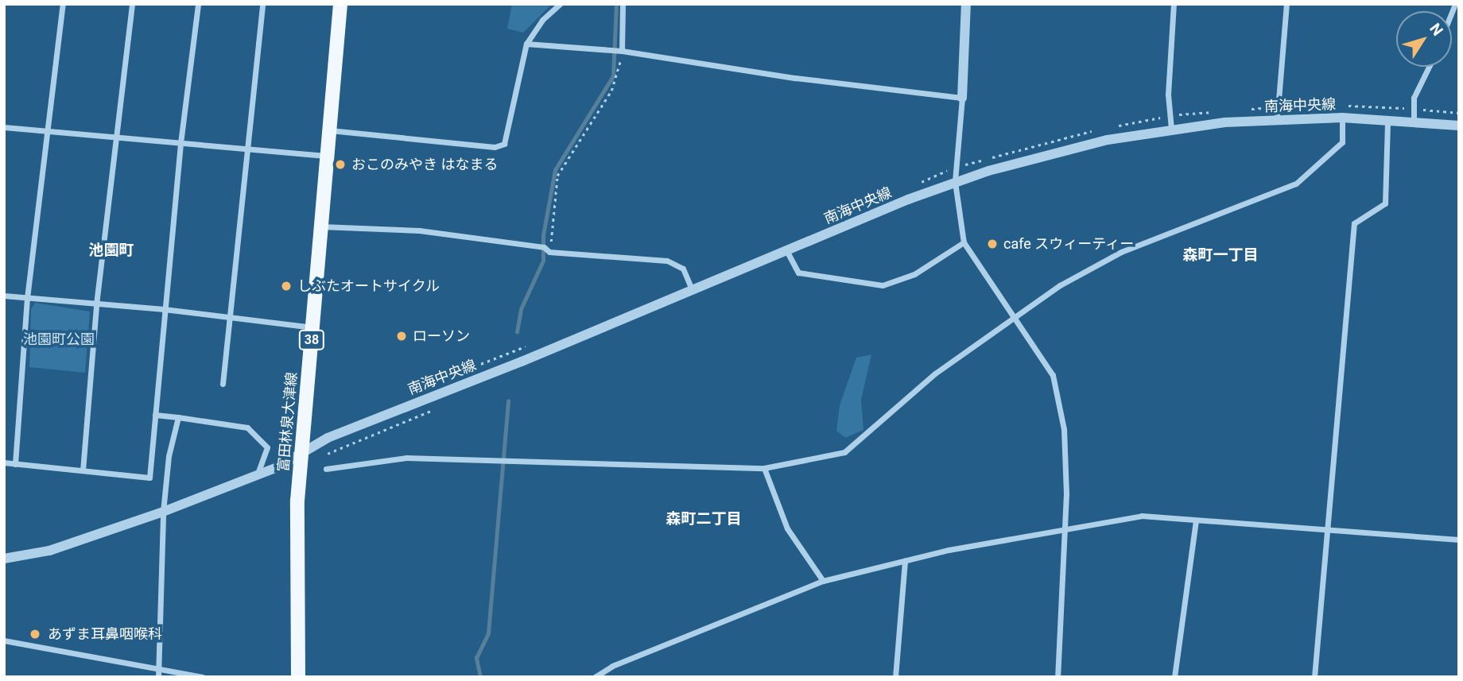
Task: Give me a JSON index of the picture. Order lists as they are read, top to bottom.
{
  "streets": {
    "main road": ["38", "富田林泉大津線"],
    "street": ["南海中央線"]
  },
  "crossings": [
    ["南海中央線", "富田林泉大津線"]
  ],
  "districts": ["池園町", "森町一丁目", "森町二丁目"],
  "parks": ["池園町公園"],
  "places": [
    "おこのみやき はなまる",
    "cafe スウィーティー",
    "しぶたオートサイクル",
    "ローソン",
    "あずま耳鼻咽喉科"
  ],
  "north": "top right"
}
